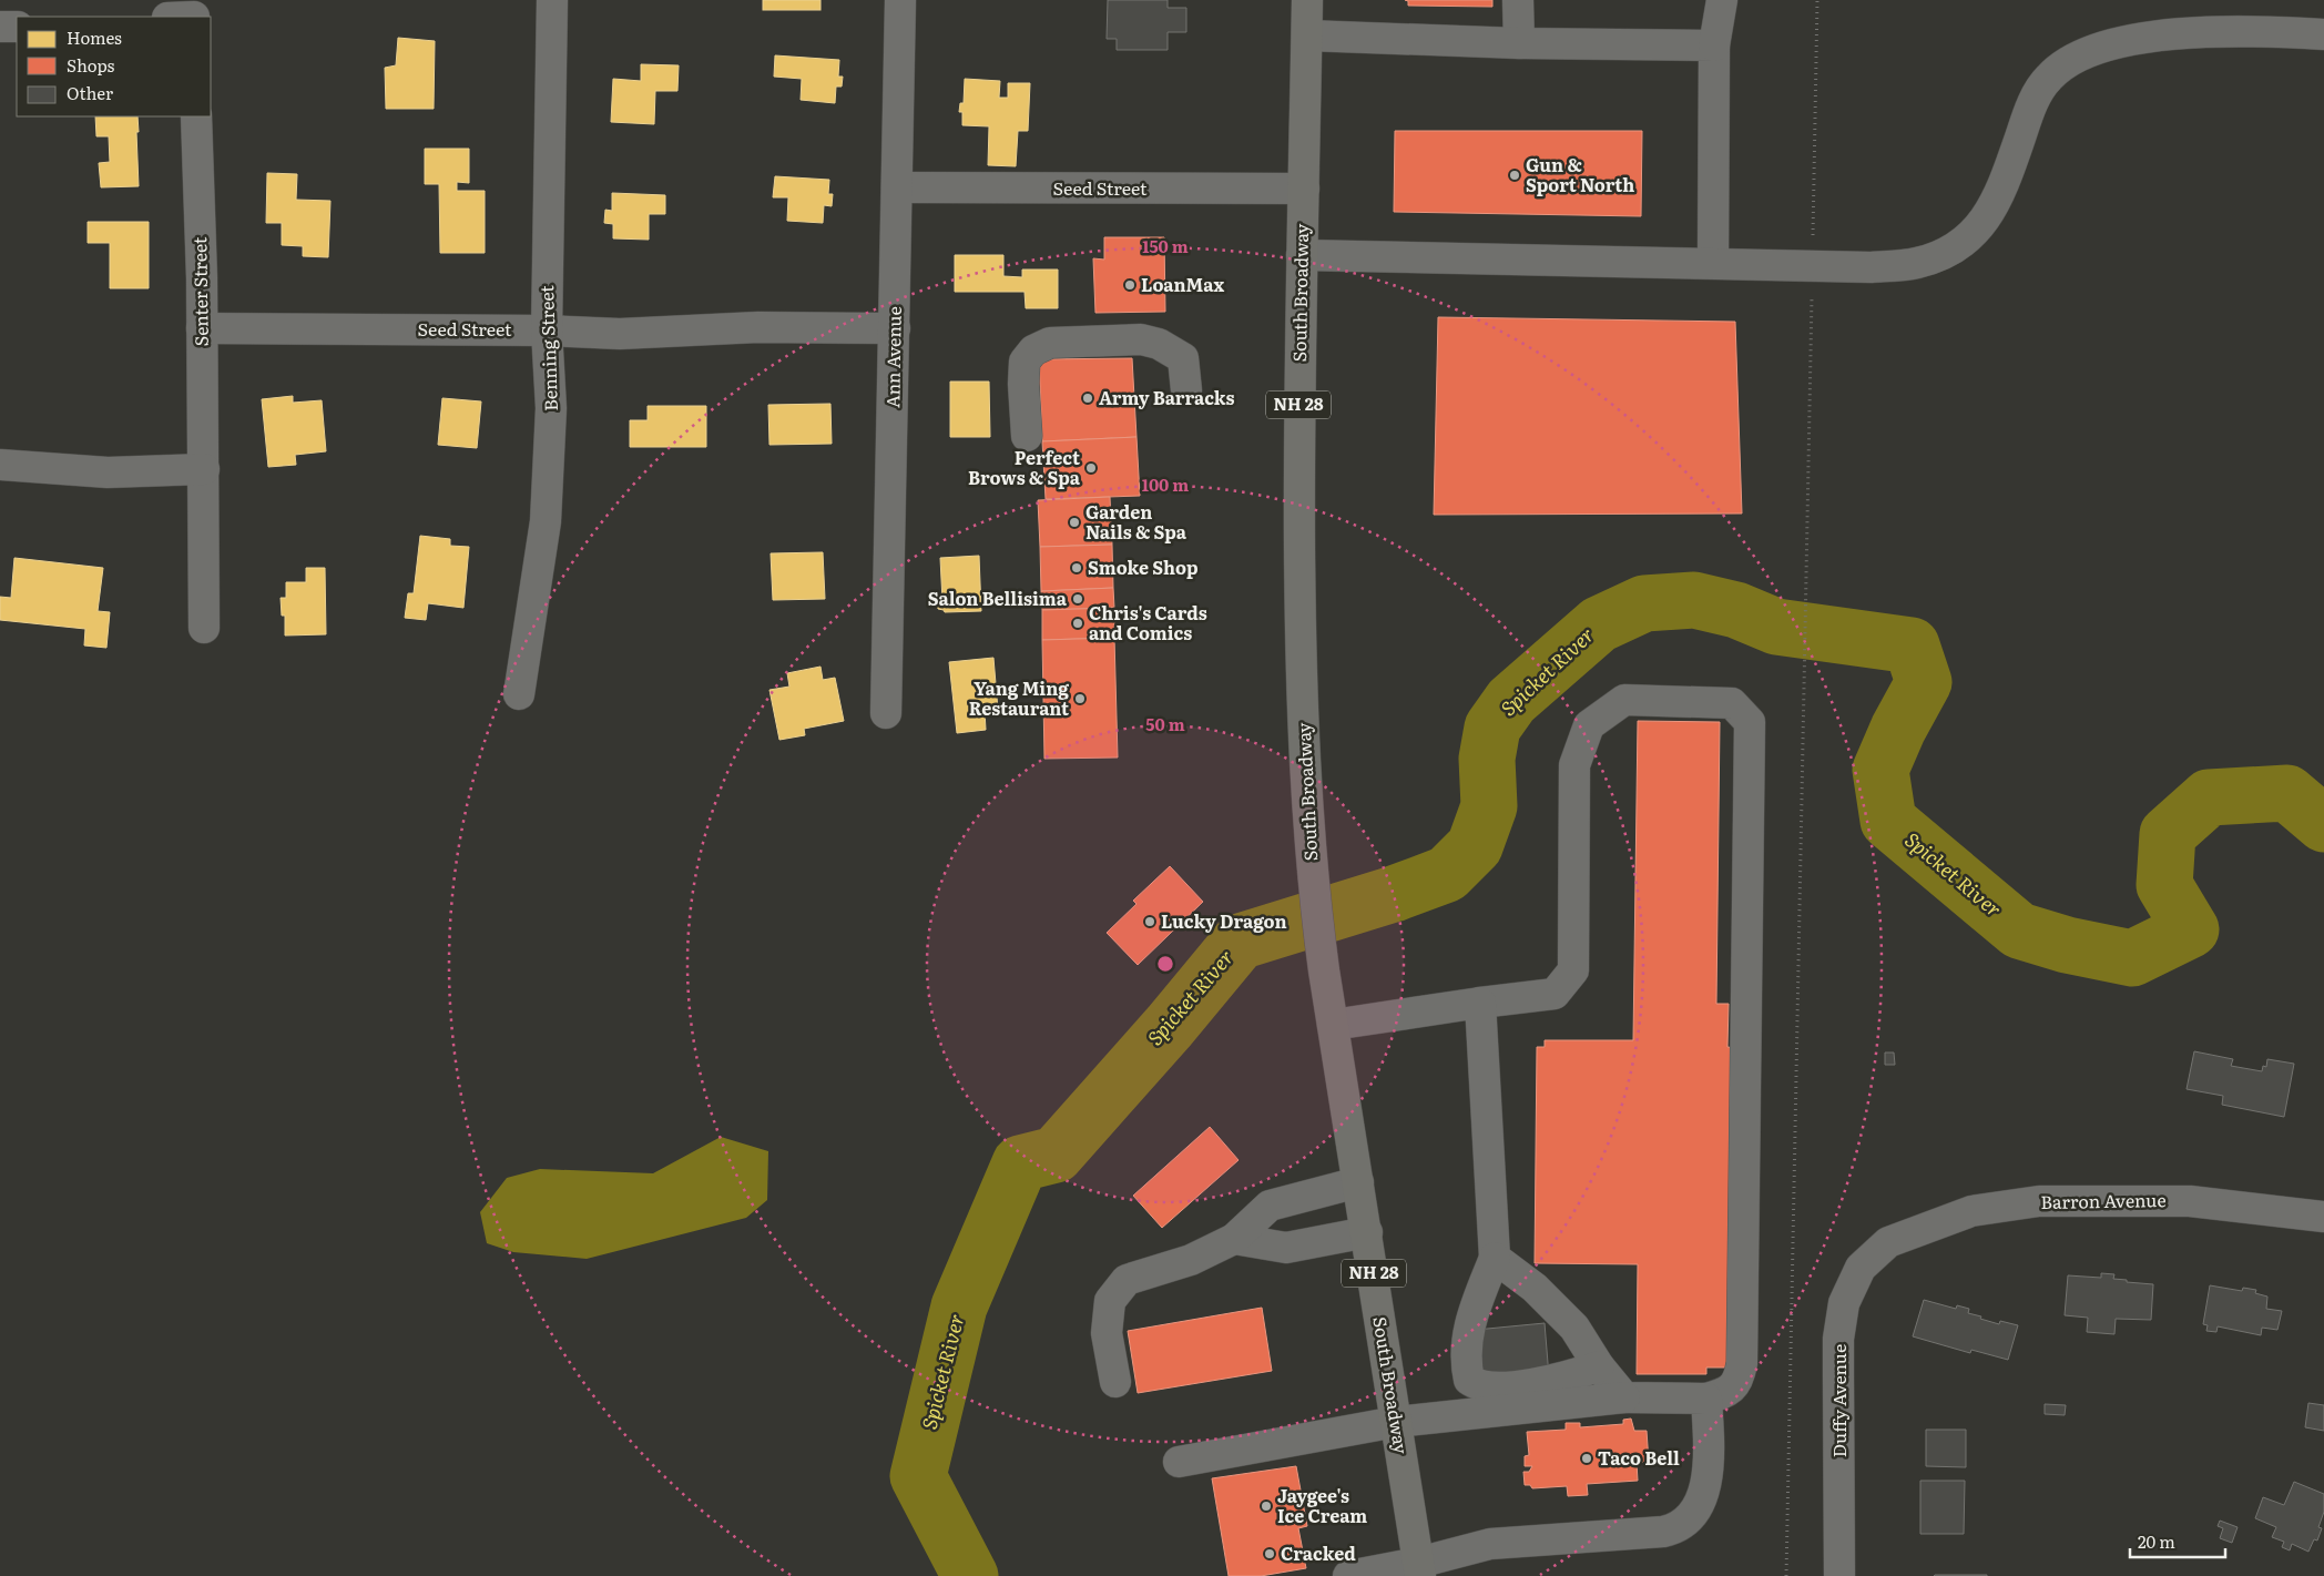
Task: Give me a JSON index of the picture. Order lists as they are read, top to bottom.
{
  "streets": {
    "main road": ["South Broadway", "NH 28"],
    "street": [
      "Seed Street",
      "Senter Street",
      "Benning Street",
      "Ann Avenue",
      "Barron Avenue",
      "Duffy Avenue"
    ]
  },
  "crossings": [
    ["Seed Street", "Senter Street"],
    ["Seed Street", "South Broadway"],
    ["Seed Street", "Benning Street"],
    ["Seed Street", "Ann Avenue"],
    ["Barron Avenue", "Duffy Avenue"]
  ],
  "water": ["Spicket River"],
  "places": [
    "Gun & Sport North",
    "LoanMax",
    "Army Barracks",
    "Perfect Brows & Spa",
    "Garden Nails & Spa",
    "Smoke Shop",
    "Salon Bellisima",
    "Chris's Cards and Comics",
    "Yang Ming Restaurant",
    "Lucky Dragon",
    "Taco Bell",
    "Jaygee's Ice Cream",
    "Cracked"
  ],
  "legend": ["Homes", "Shops", "Other"],
  "scale_bar": "20 m",
  "rings": ["150 m", "100 m", "50 m"]
}
